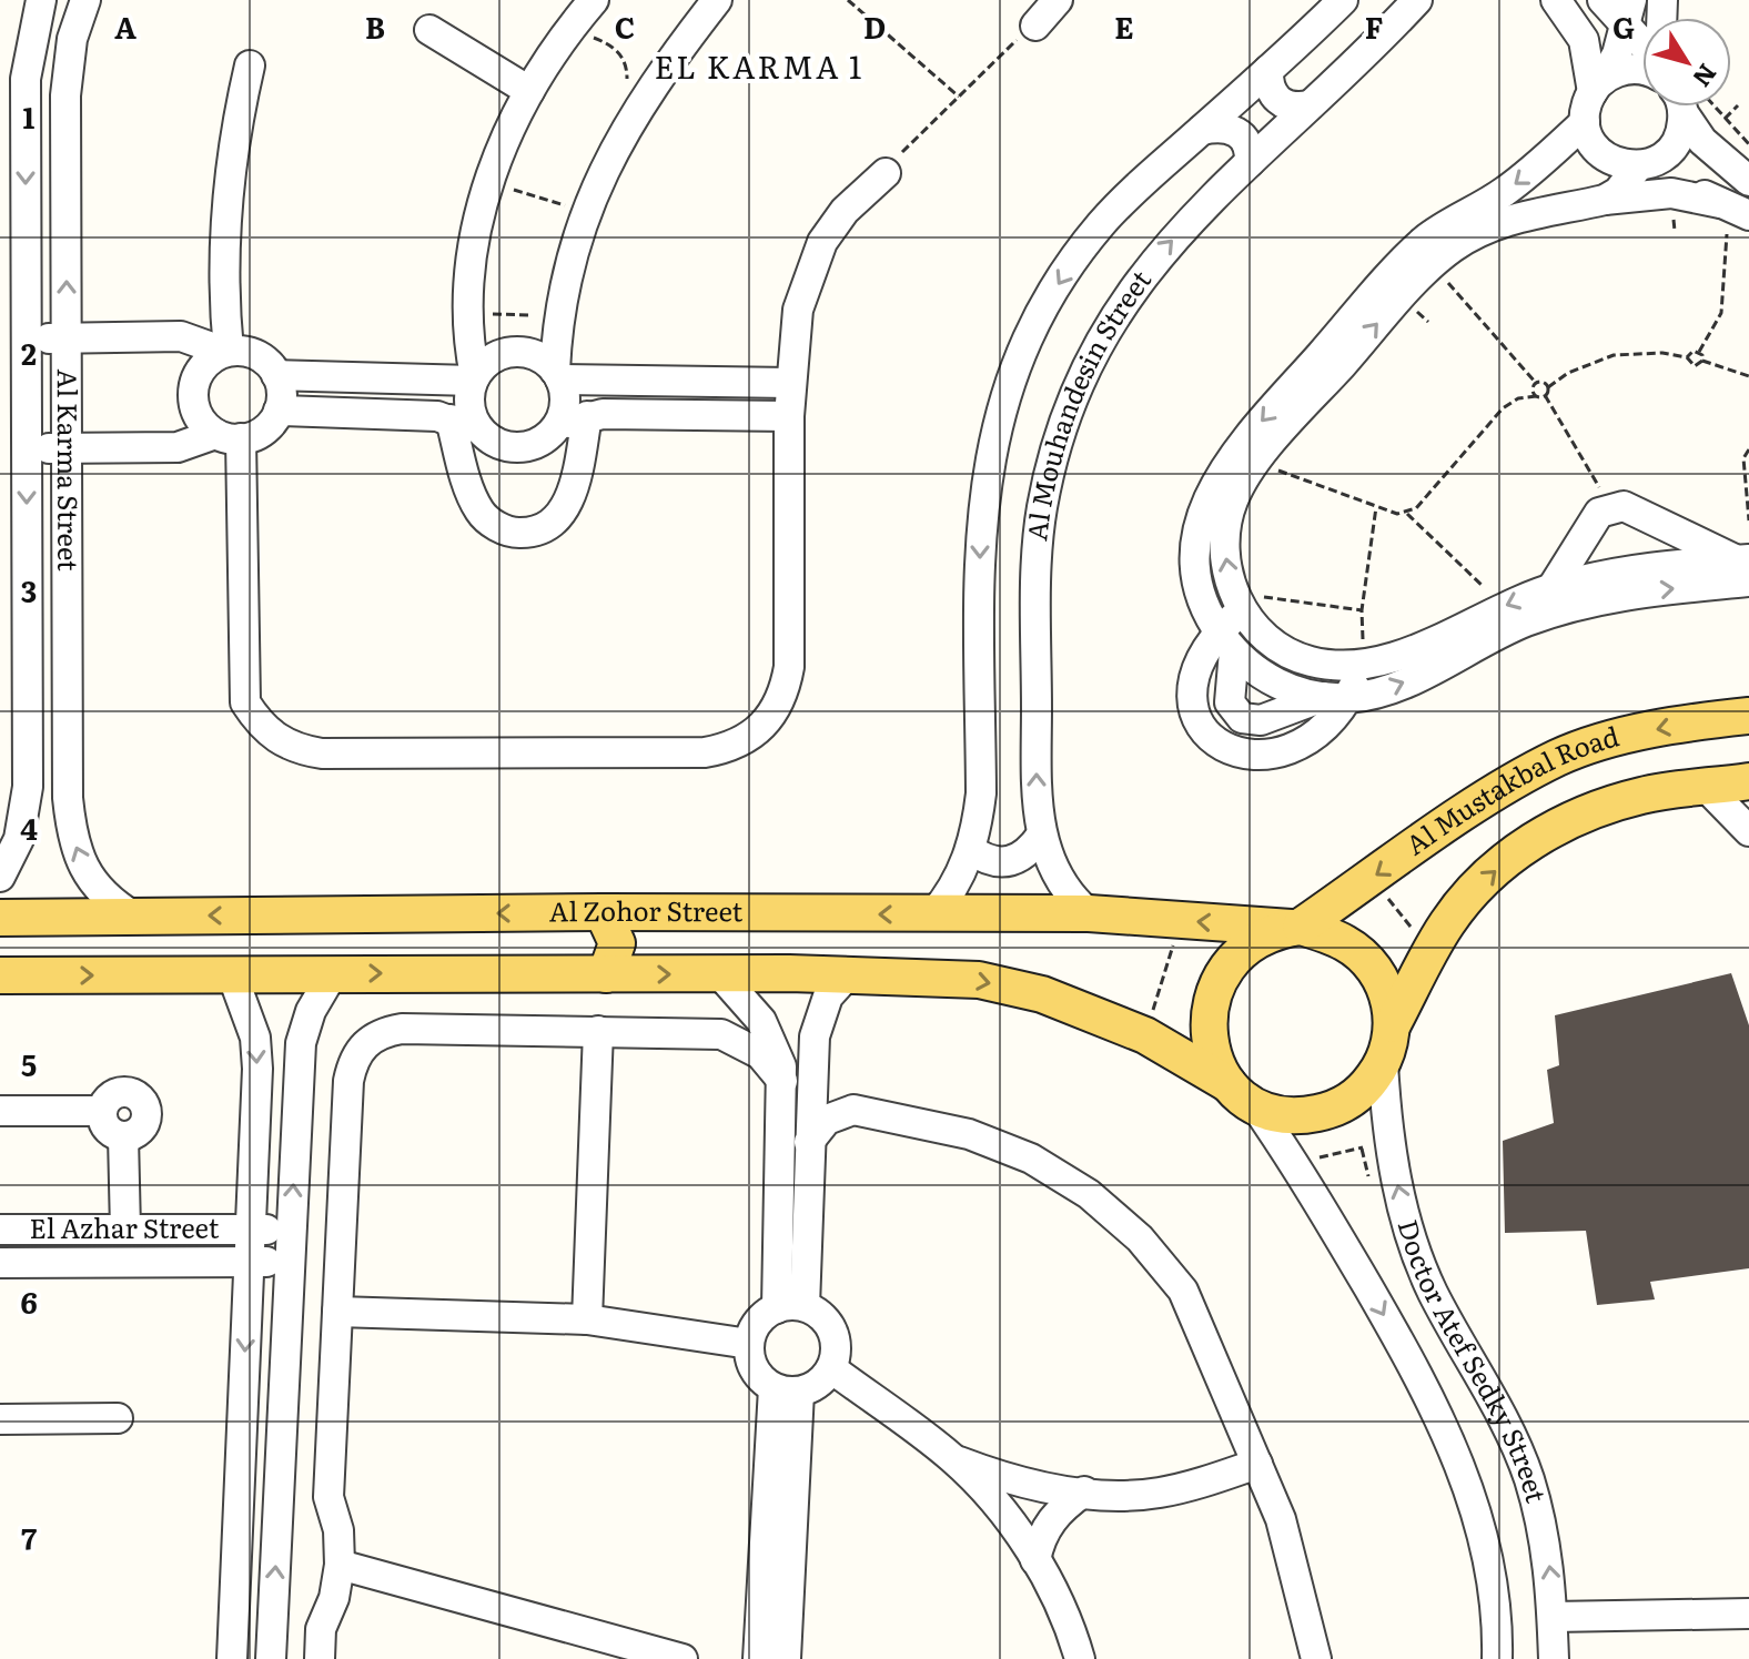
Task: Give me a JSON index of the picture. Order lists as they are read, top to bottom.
{
  "streets": {
    "main road": ["Al Mustakbal Road", "Al Zohor Street"],
    "street": [
      "Al Mouhandesin Street",
      "Al Karma Street",
      "El Azhar Street",
      "Doctor Atef Sedky Street"
    ]
  },
  "crossings": [
    ["Al Mouhandesin Street", "Al Zohor Street"],
    ["Al Karma Street", "Al Zohor Street"],
    ["Al Mustakbal Road", "Al Zohor Street"],
    ["Al Mustakbal Road", "Doctor Atef Sedky Street"],
    ["Al Zohor Street", "Doctor Atef Sedky Street"]
  ],
  "districts": ["EL KARMA 1"],
  "north": "bottom right",
  "grid": {
    "columns": [
      "A",
      "B",
      "C",
      "D",
      "E",
      "F",
      "G"
    ],
    "rows": [
      "1",
      "2",
      "3",
      "4",
      "5",
      "6",
      "7"
    ]
  }
}
